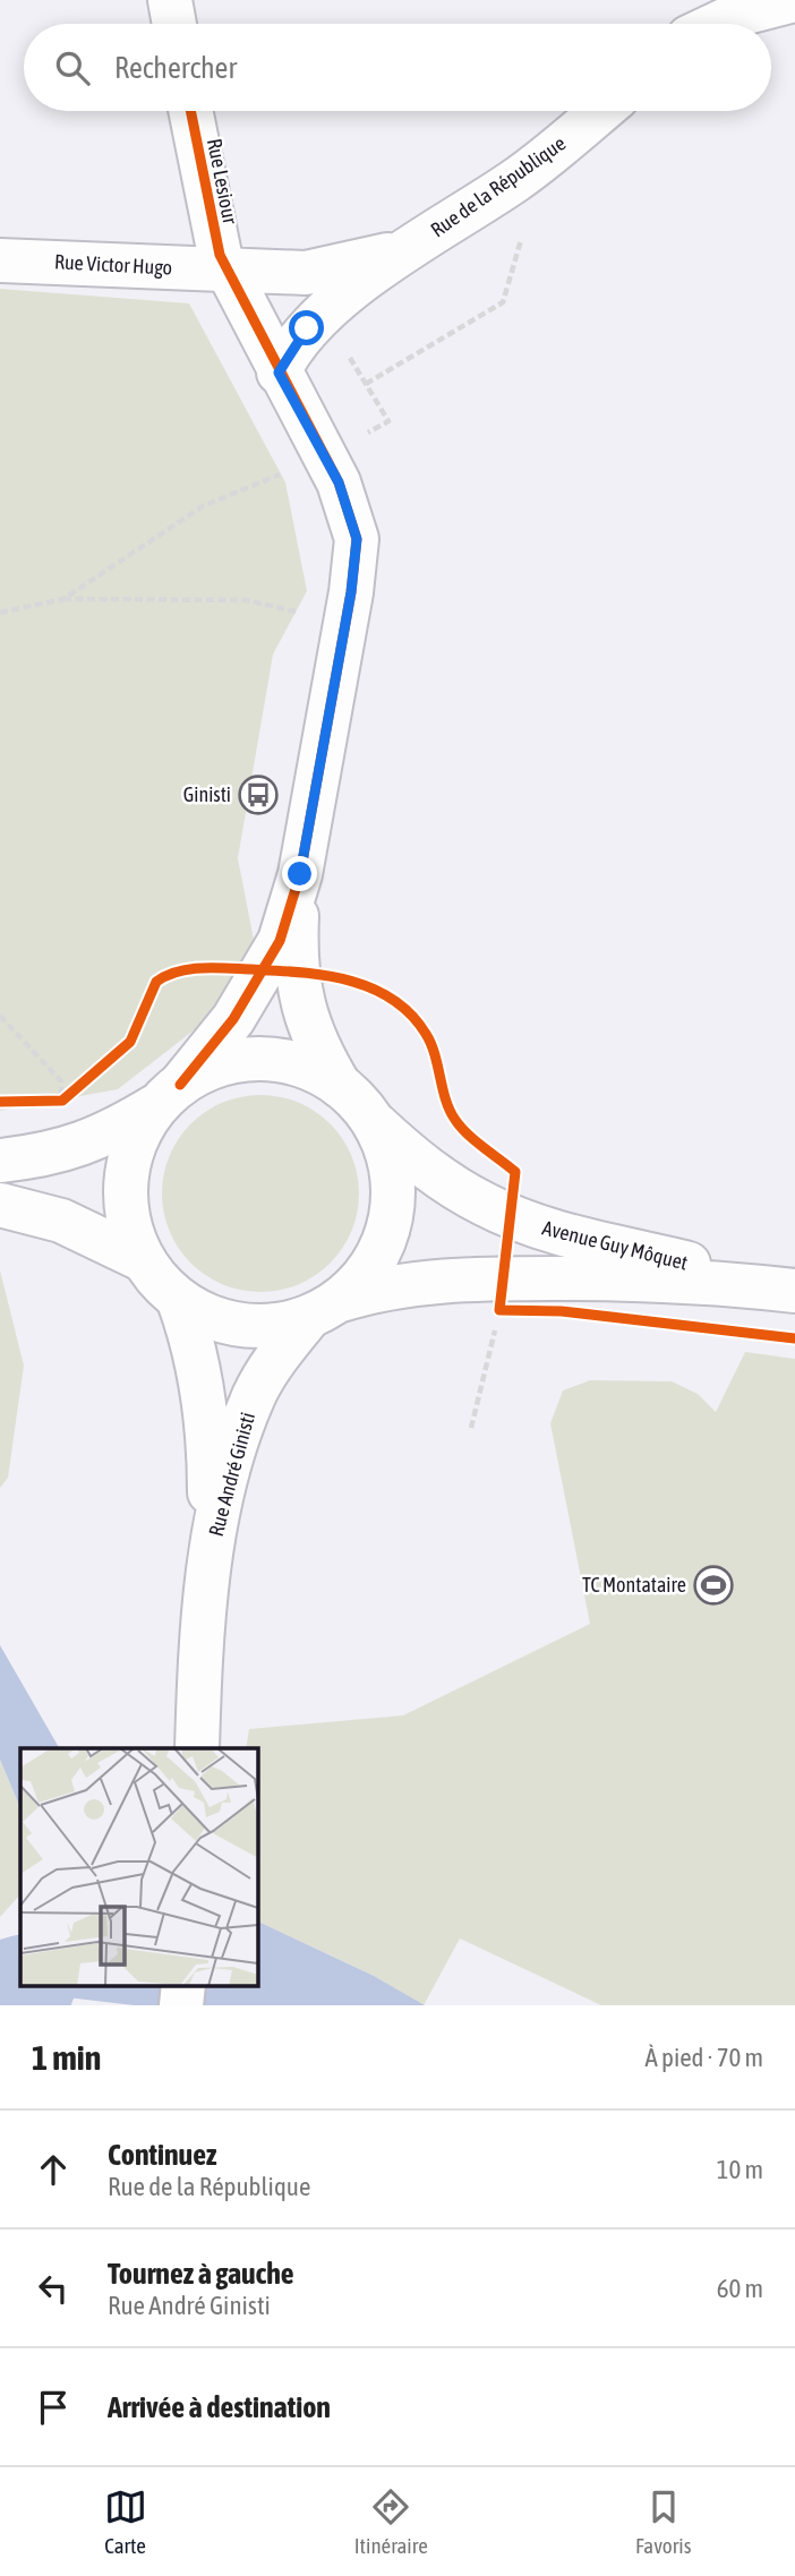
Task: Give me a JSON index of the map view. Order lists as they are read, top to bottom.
{
  "streets": {
    "street": [
      "Rue Lesiour",
      "Rue de la République",
      "Rue Victor Hugo",
      "Avenue Guy Môquet",
      "Rue André Ginisti"
    ]
  },
  "crossings": [
    ["Rue Lesiour", "Rue de la République"],
    ["Rue Lesiour", "Rue Victor Hugo"],
    ["Rue de la République", "Rue Victor Hugo"],
    ["Avenue Guy Môquet", "Rue André Ginisti"]
  ],
  "places": {
    "bus stop": ["Ginisti"],
    "sports": ["TC Montataire"]
  },
  "page": {
    "search": "Rechercher",
    "heading": ["1 min", "À pied · 70 m"],
    "list": [
      ["Continuez", "Rue de la République", "10 m"],
      ["Tournez à gauche", "Rue André Ginisti", "60 m"],
      "Arrivée à destination"
    ],
    "nav": ["Carte", "Itinéraire", "Favoris"]
  }
}
